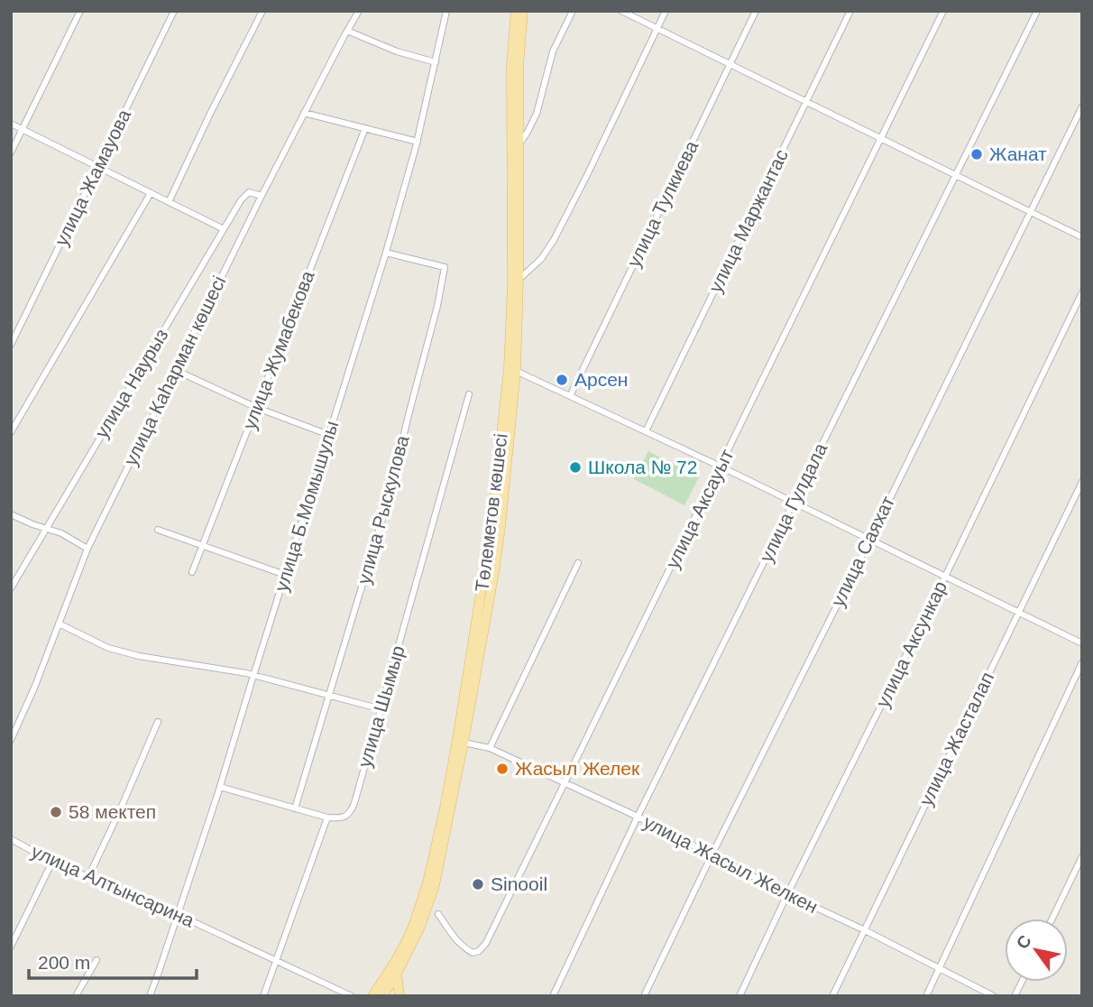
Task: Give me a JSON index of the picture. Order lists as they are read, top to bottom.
{
  "streets": {
    "main road": ["Төлеметов көшесі"],
    "street": [
      "улица Жамауова",
      "улица Тулкиева",
      "улица Маржантас",
      "улица Жумабекова",
      "улица Каһарман көшесі",
      "улица Наурыз",
      "улица Гулдала",
      "улица Б.Момышулы",
      "улица Аксауыт",
      "улица Рыскулова",
      "улица Саяхат",
      "улица Аксункар",
      "улица Шымыр",
      "улица Жасталап",
      "улица Жасыл Желкен",
      "улица Алтынсарина"
    ]
  },
  "crossings": [
    ["улица Каһарман көшесі", "улица Наурыз"],
    ["улица Гулдала", "улица Жасыл Желкен"],
    ["улица Б.Момышулы", "улица Рыскулова"],
    ["улица Б.Момышулы", "улица Алтынсарина"],
    ["улица Аксауыт", "улица Жасыл Желкен"],
    ["Төлеметов көшесі", "улица Жасыл Желкен"],
    ["улица Саяхат", "улица Жасыл Желкен"],
    ["улица Аксункар", "улица Жасыл Желкен"],
    ["улица Жасталап", "улица Жасыл Желкен"]
  ],
  "places": [
    "Жанат",
    "Арсен",
    "Школа № 72",
    "Жасыл Желек",
    "58 мектеп",
    "Sinooil"
  ],
  "scale_bar": "200 m",
  "north": "top left"
}
